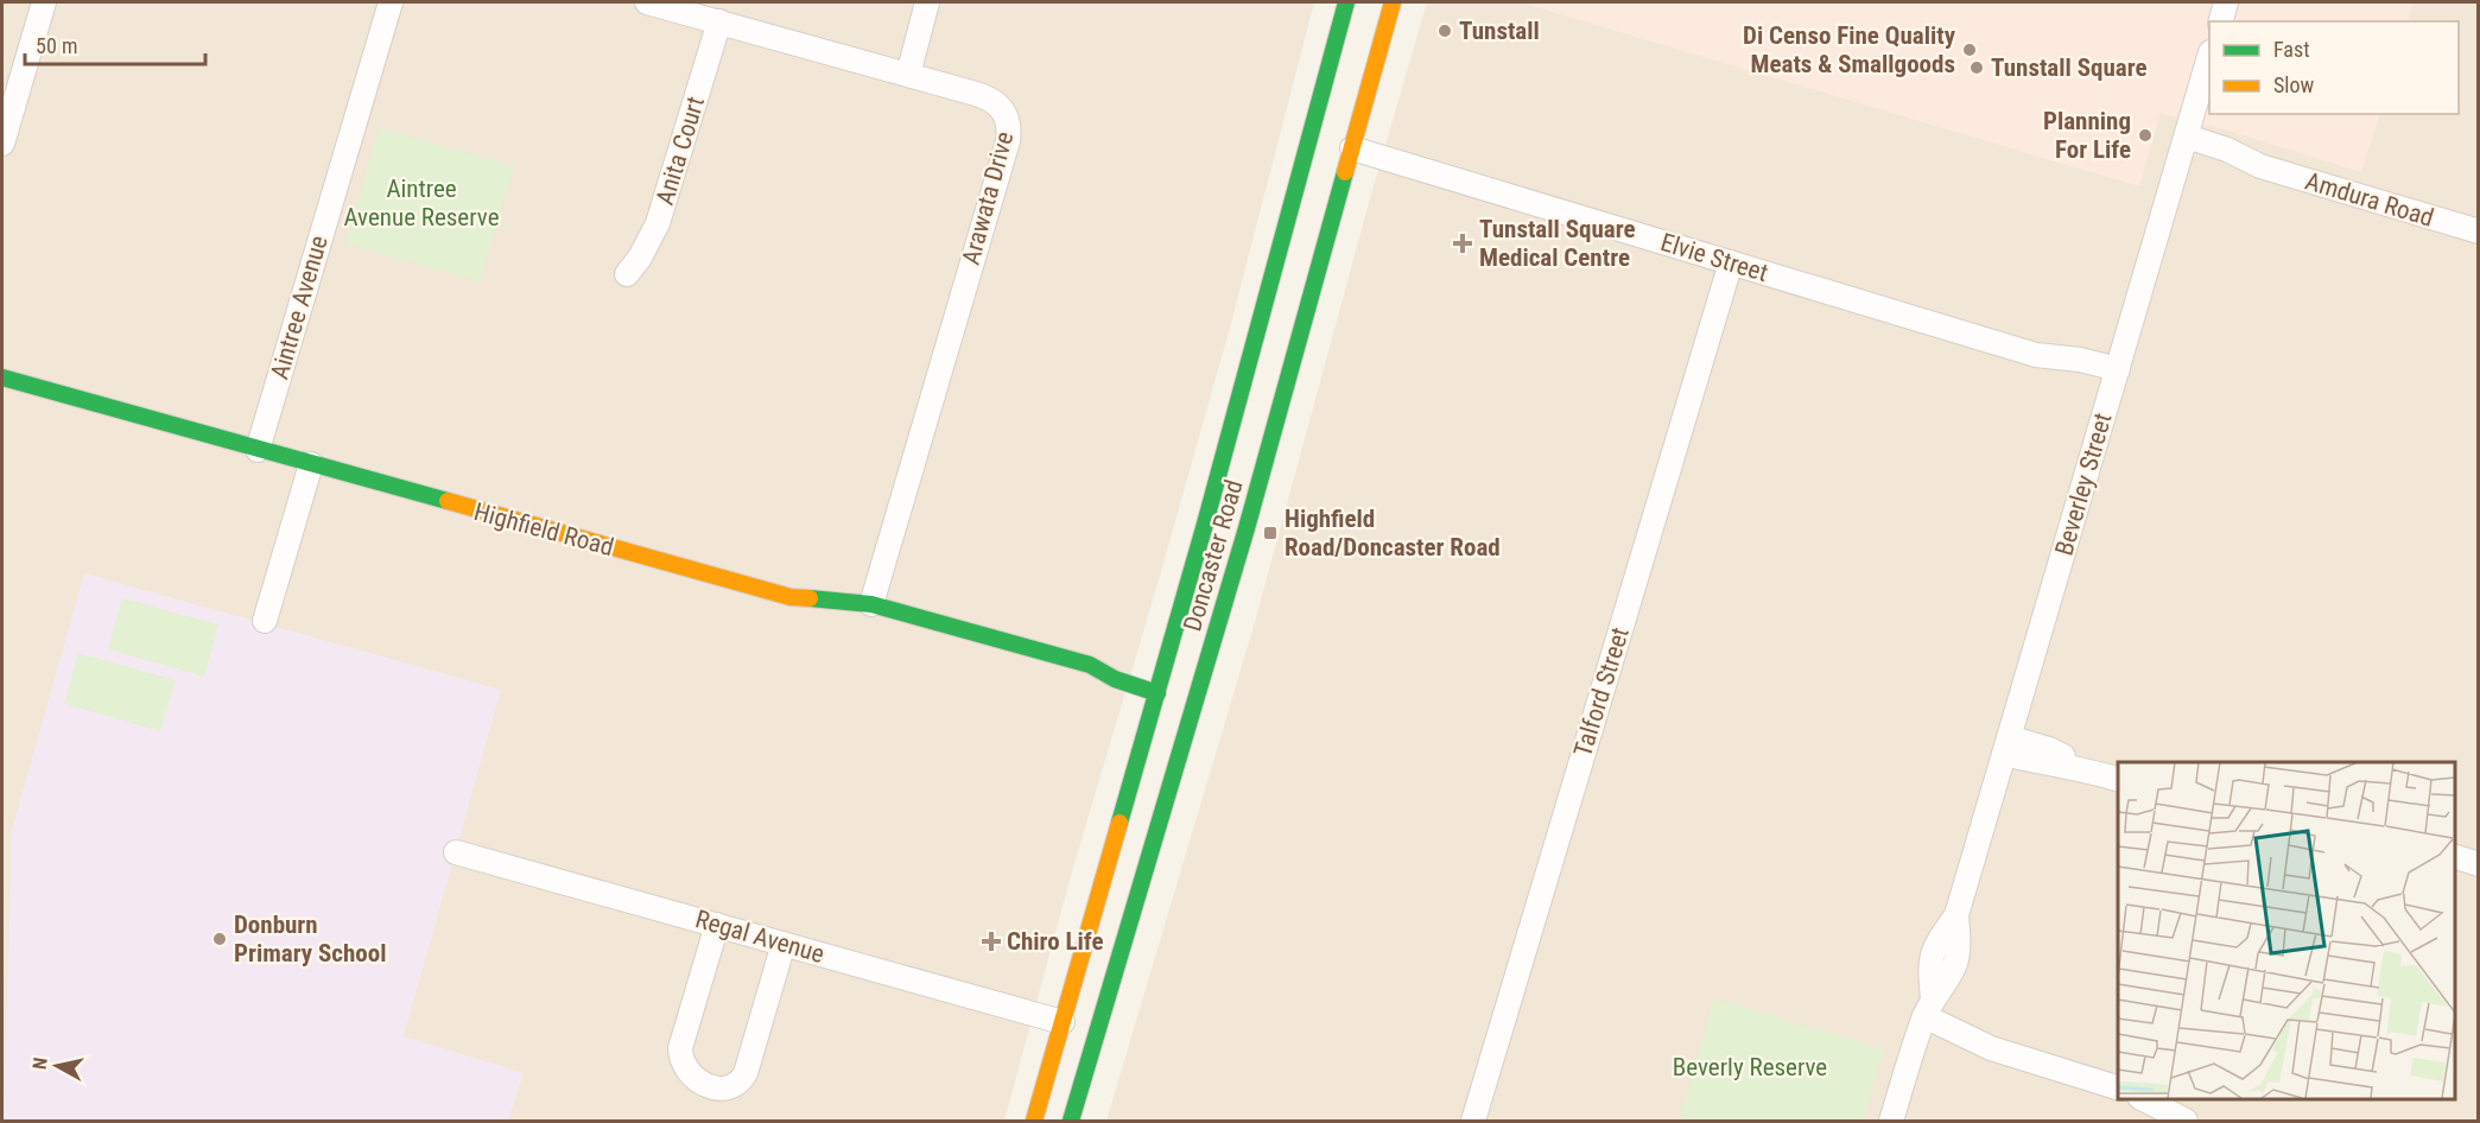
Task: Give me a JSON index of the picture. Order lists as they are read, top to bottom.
{
  "streets": {
    "main road": ["Highfield Road", "Doncaster Road"],
    "street": [
      "Anita Court",
      "Arawata Drive",
      "Amdura Road",
      "Elvie Street",
      "Aintree Avenue",
      "Beverley Street",
      "Talford Street",
      "Regal Avenue"
    ]
  },
  "crossings": [
    ["Anita Court", "Arawata Drive"],
    ["Arawata Drive", "Highfield Road"],
    ["Amdura Road", "Beverley Street"],
    ["Elvie Street", "Beverley Street"],
    ["Elvie Street", "Doncaster Road"],
    ["Elvie Street", "Talford Street"],
    ["Aintree Avenue", "Highfield Road"],
    ["Highfield Road", "Doncaster Road"],
    ["Doncaster Road", "Regal Avenue"]
  ],
  "parks": ["Aintree Avenue Reserve", "Beverly Reserve"],
  "places": {
    "other": [
      "Tunstall",
      "Di Censo Fine Quality Meats & Smallgoods",
      "Tunstall Square",
      "Planning For Life",
      "Donburn Primary School"
    ],
    "health": ["Tunstall Square Medical Centre", "Chiro Life"],
    "transit": ["Highfield Road/Doncaster Road"]
  },
  "legend": ["Fast", "Slow"],
  "scale_bar": "50 m",
  "north": "left"
}
